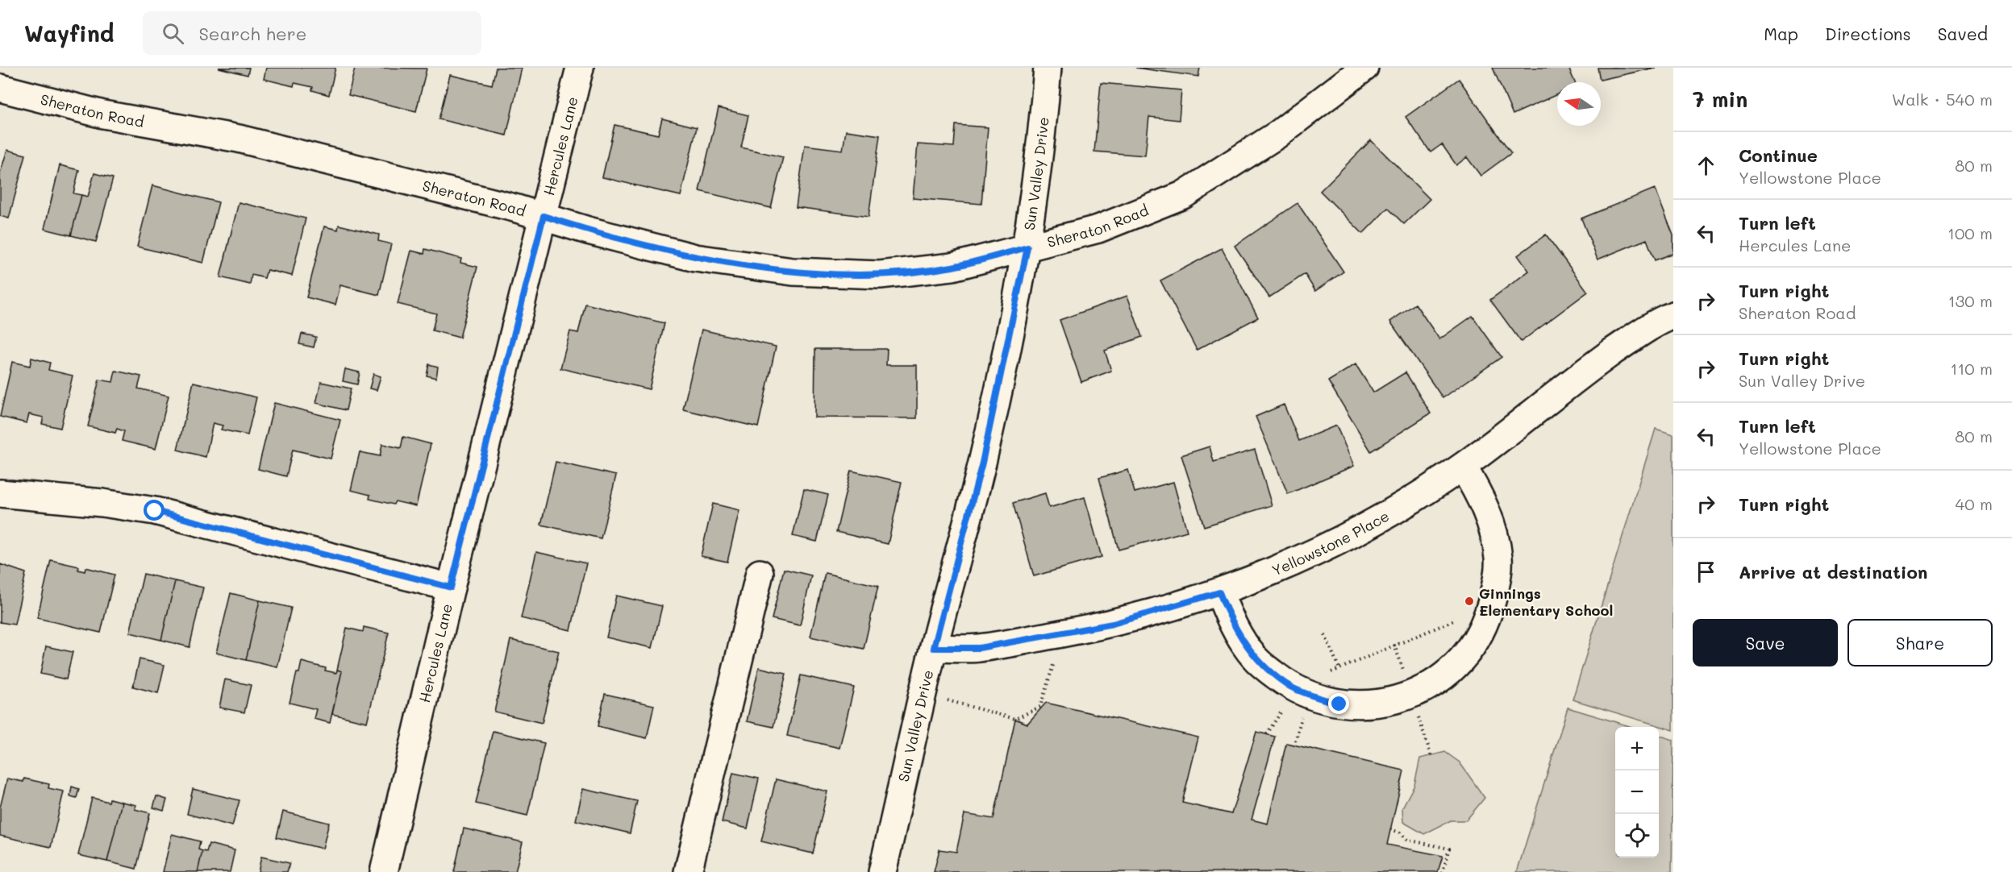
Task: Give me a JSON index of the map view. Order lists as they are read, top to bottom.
{
  "streets": {
    "street": [
      "Sheraton Road",
      "Hercules Lane",
      "Sun Valley Drive",
      "Yellowstone Place"
    ]
  },
  "crossings": [
    ["Sheraton Road", "Hercules Lane"],
    ["Sheraton Road", "Sun Valley Drive"],
    ["Sun Valley Drive", "Yellowstone Place"]
  ],
  "places": ["Ginnings Elementary School"],
  "north": "left",
  "page": {
    "header": "Wayfind",
    "search": "Search here",
    "nav": ["Map", "Directions", "Saved"],
    "heading": ["7 min", "Walk · 540 m"],
    "list": [
      ["Continue", "Yellowstone Place", "80 m"],
      ["Turn left", "Hercules Lane", "100 m"],
      ["Turn right", "Sheraton Road", "130 m"],
      ["Turn right", "Sun Valley Drive", "110 m"],
      ["Turn left", "Yellowstone Place", "80 m"],
      ["Turn right", "40 m"],
      "Arrive at destination"
    ],
    "buttons": ["Save", "Share"],
    "map_buttons": ["+", "−"]
  }
}
